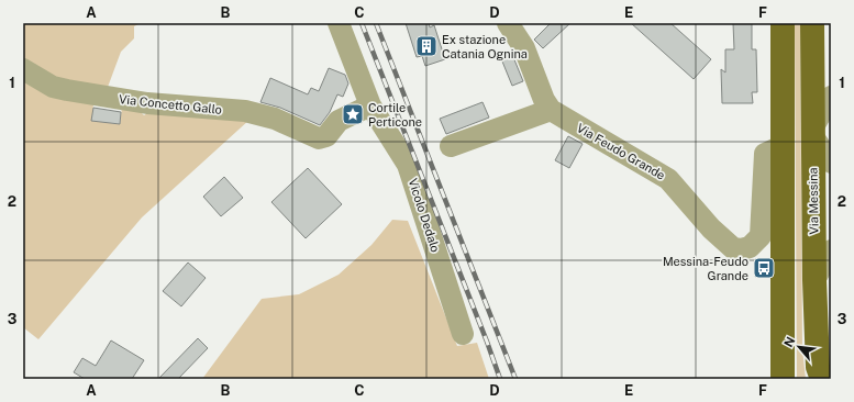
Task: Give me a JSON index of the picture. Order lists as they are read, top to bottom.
{
  "streets": {
    "main road": ["Via Messina"],
    "street": ["Via Concetto Gallo", "Via Feudo Grande", "Vicolo Dedalo"]
  },
  "crossings": [
    ["Via Concetto Gallo", "Vicolo Dedalo"]
  ],
  "places": {
    "building": ["Ex stazione Catania Ognina"],
    "place": ["Cortile Perticone"],
    "bus stop": ["Messina-Feudo Grande"]
  },
  "north": "top left",
  "grid": {
    "columns": [
      "A",
      "B",
      "C",
      "D",
      "E",
      "F"
    ],
    "rows": ["1", "2", "3"]
  }
}
